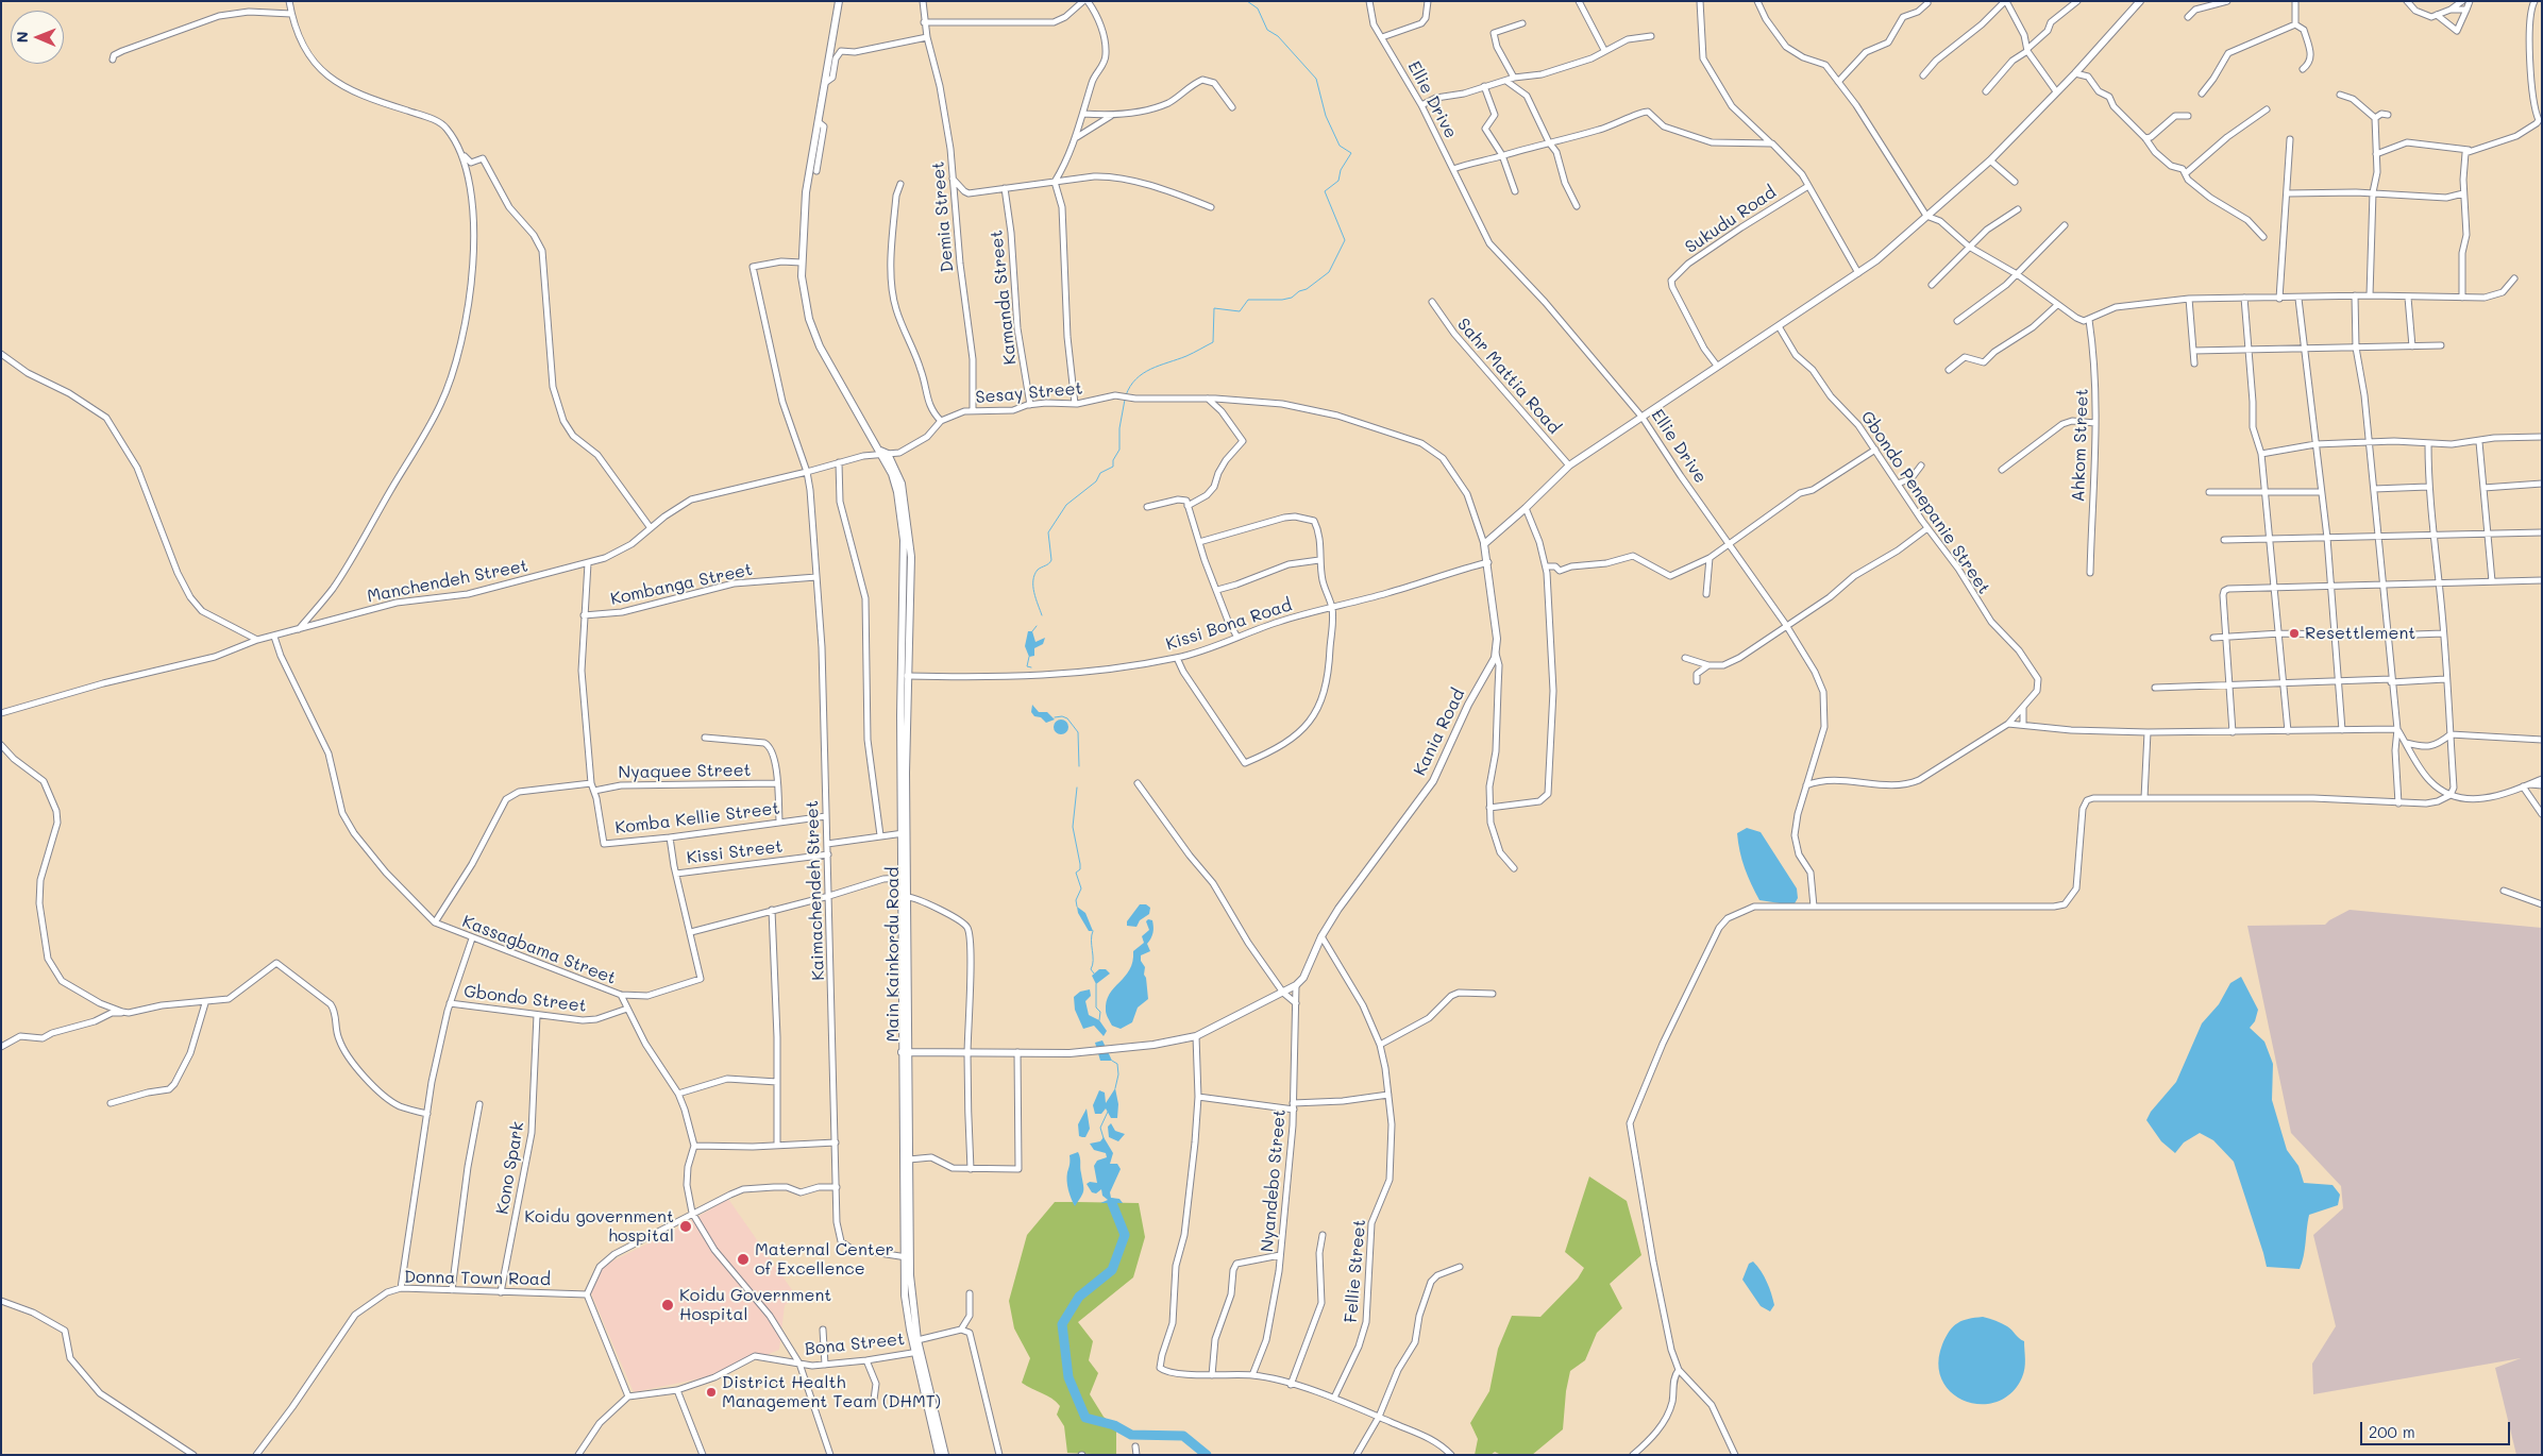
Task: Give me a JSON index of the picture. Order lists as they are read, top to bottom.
{
  "streets": {
    "main road": ["Kania Road", "Main Kainkordu Road"],
    "street": [
      "Ellie Drive",
      "Demia Street",
      "Sukudu Road",
      "Kamanda Street",
      "Sahr Mattia Road",
      "Sesay Street",
      "Ahkom Street",
      "Gbondo Penepanie Street",
      "Manchendeh Street",
      "Kombanga Street",
      "Kissi Bona Road",
      "Nyaquee Street",
      "Komba Kellie Street",
      "Kissi Street",
      "Kaimachendeh Street",
      "Kassagbama Street",
      "Gbondo Street",
      "Kono Spark",
      "Nyandebo Street",
      "Fellie Street",
      "Donna Town Road",
      "Bona Street"
    ]
  },
  "crossings": [
    ["Demia Street", "Sesay Street"],
    ["Kamanda Street", "Sesay Street"],
    ["Sesay Street", "Manchendeh Street"],
    ["Sesay Street", "Kania Road"],
    ["Manchendeh Street", "Kaimachendeh Street"],
    ["Manchendeh Street", "Kassagbama Street"],
    ["Kombanga Street", "Kaimachendeh Street"],
    ["Kissi Bona Road", "Kania Road"],
    ["Kania Road", "Nyandebo Street"],
    ["Kania Road", "Fellie Street"],
    ["Nyaquee Street", "Komba Kellie Street"],
    ["Komba Kellie Street", "Kaimachendeh Street"],
    ["Kissi Street", "Kaimachendeh Street"],
    ["Gbondo Street", "Kono Spark"],
    ["Kono Spark", "Donna Town Road"]
  ],
  "places": [
    "Resettlement",
    "Koidu government hospital",
    "Maternal Center of Excellence",
    "Koidu Government Hospital",
    "District Health Management Team (DHMT)"
  ],
  "scale_bar": "200 m",
  "north": "left"
}
